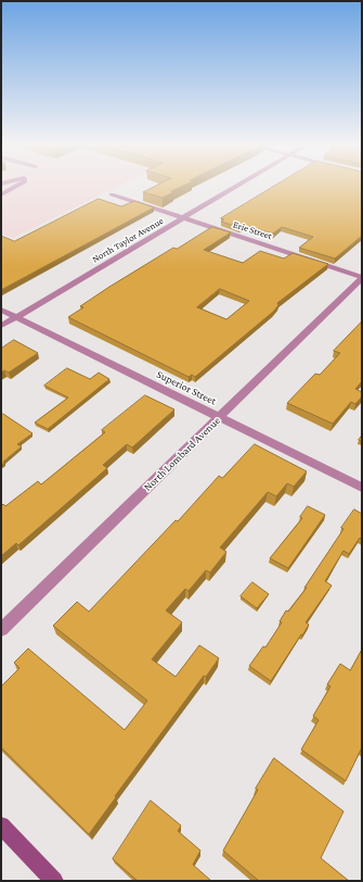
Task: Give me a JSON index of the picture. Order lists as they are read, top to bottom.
{
  "streets": {
    "street": [
      "Erie Street",
      "North Taylor Avenue",
      "Superior Street",
      "North Lombard Avenue"
    ]
  },
  "crossings": [
    ["Erie Street", "North Taylor Avenue"],
    ["Erie Street", "North Lombard Avenue"],
    ["North Taylor Avenue", "Superior Street"],
    ["Superior Street", "North Lombard Avenue"]
  ]
}
